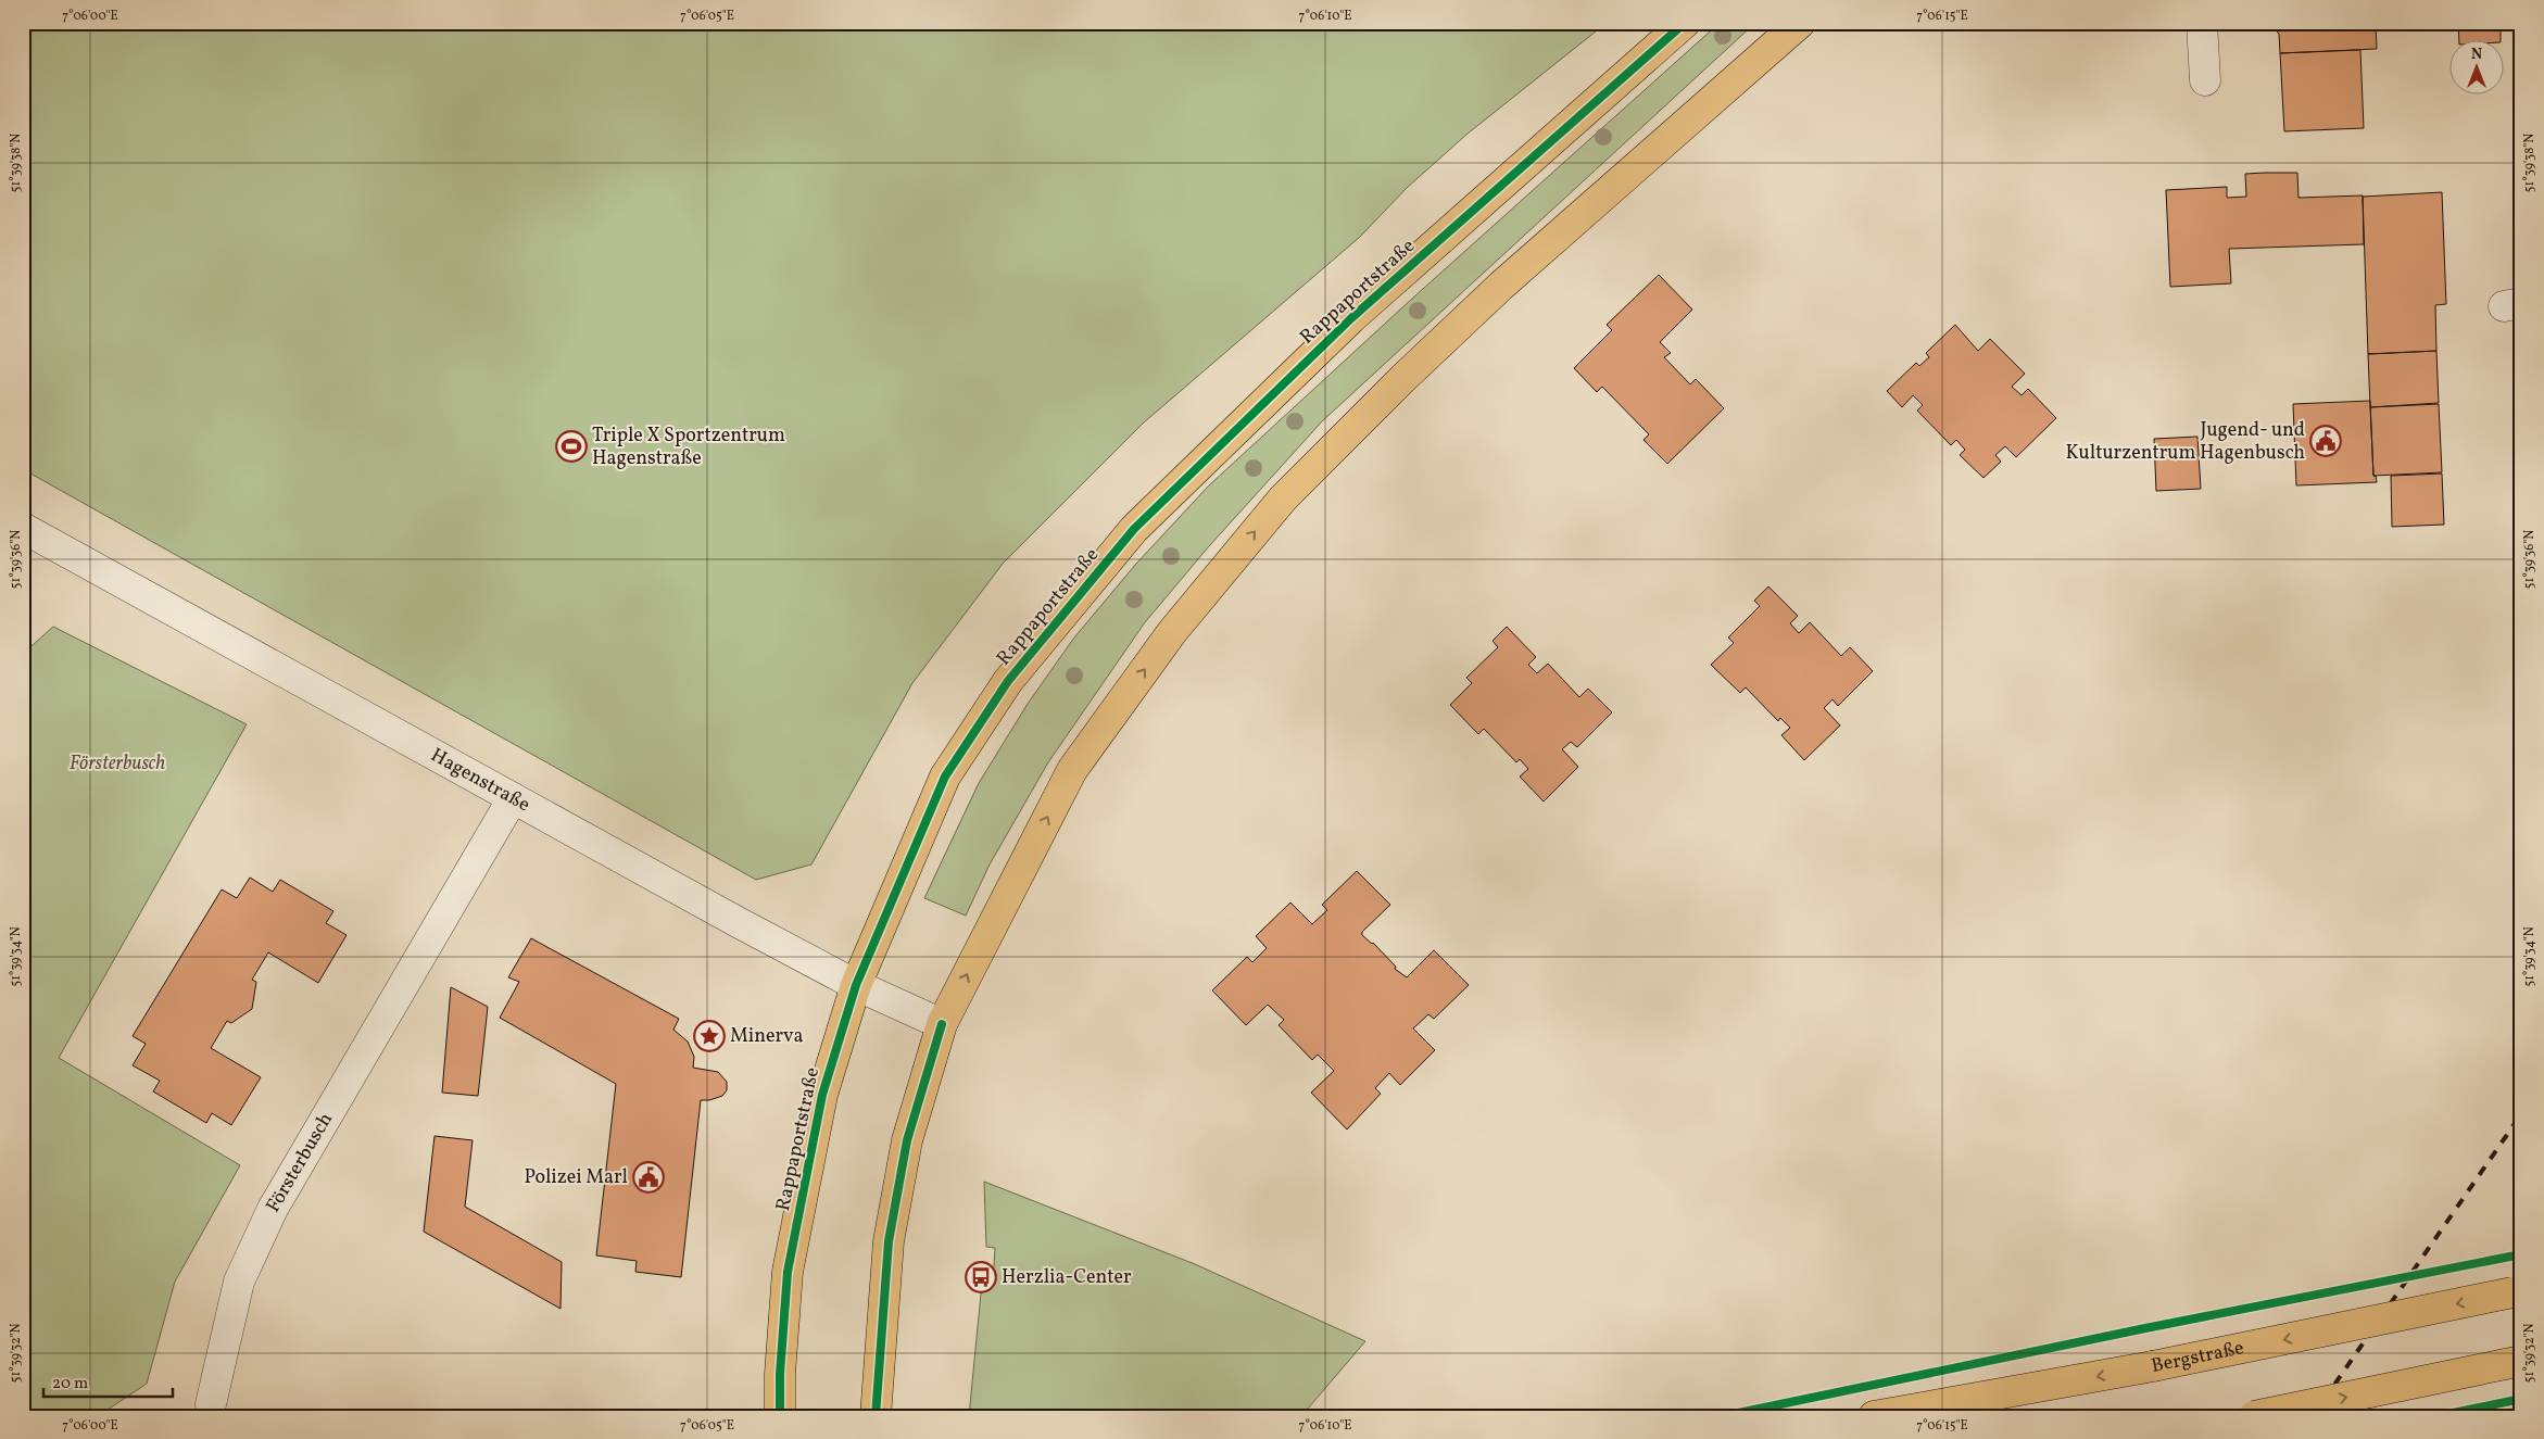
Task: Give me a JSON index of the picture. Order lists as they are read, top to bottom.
{
  "streets": {
    "main road": ["Rappaportstraße", "Bergstraße"],
    "street": ["Hagenstraße", "Försterbusch"]
  },
  "crossings": [
    ["Rappaportstraße", "Hagenstraße"],
    ["Hagenstraße", "Försterbusch"]
  ],
  "parks": ["Försterbusch"],
  "places": {
    "public building": ["Jugend- und Kulturzentrum Hagenbusch", "Polizei Marl"],
    "sports": ["Triple X Sportzentrum Hagenstraße"],
    "place": ["Minerva"],
    "bus stop": ["Herzlia-Center"]
  },
  "scale_bar": "20 m",
  "north": "top",
  "coordinates": [
    "7°06'00\"E",
    "7°06'05\"E",
    "7°06'10\"E",
    "7°06'15\"E",
    "51°39'38\"N",
    "51°39'36\"N",
    "51°39'34\"N",
    "51°39'32\"N"
  ]
}
